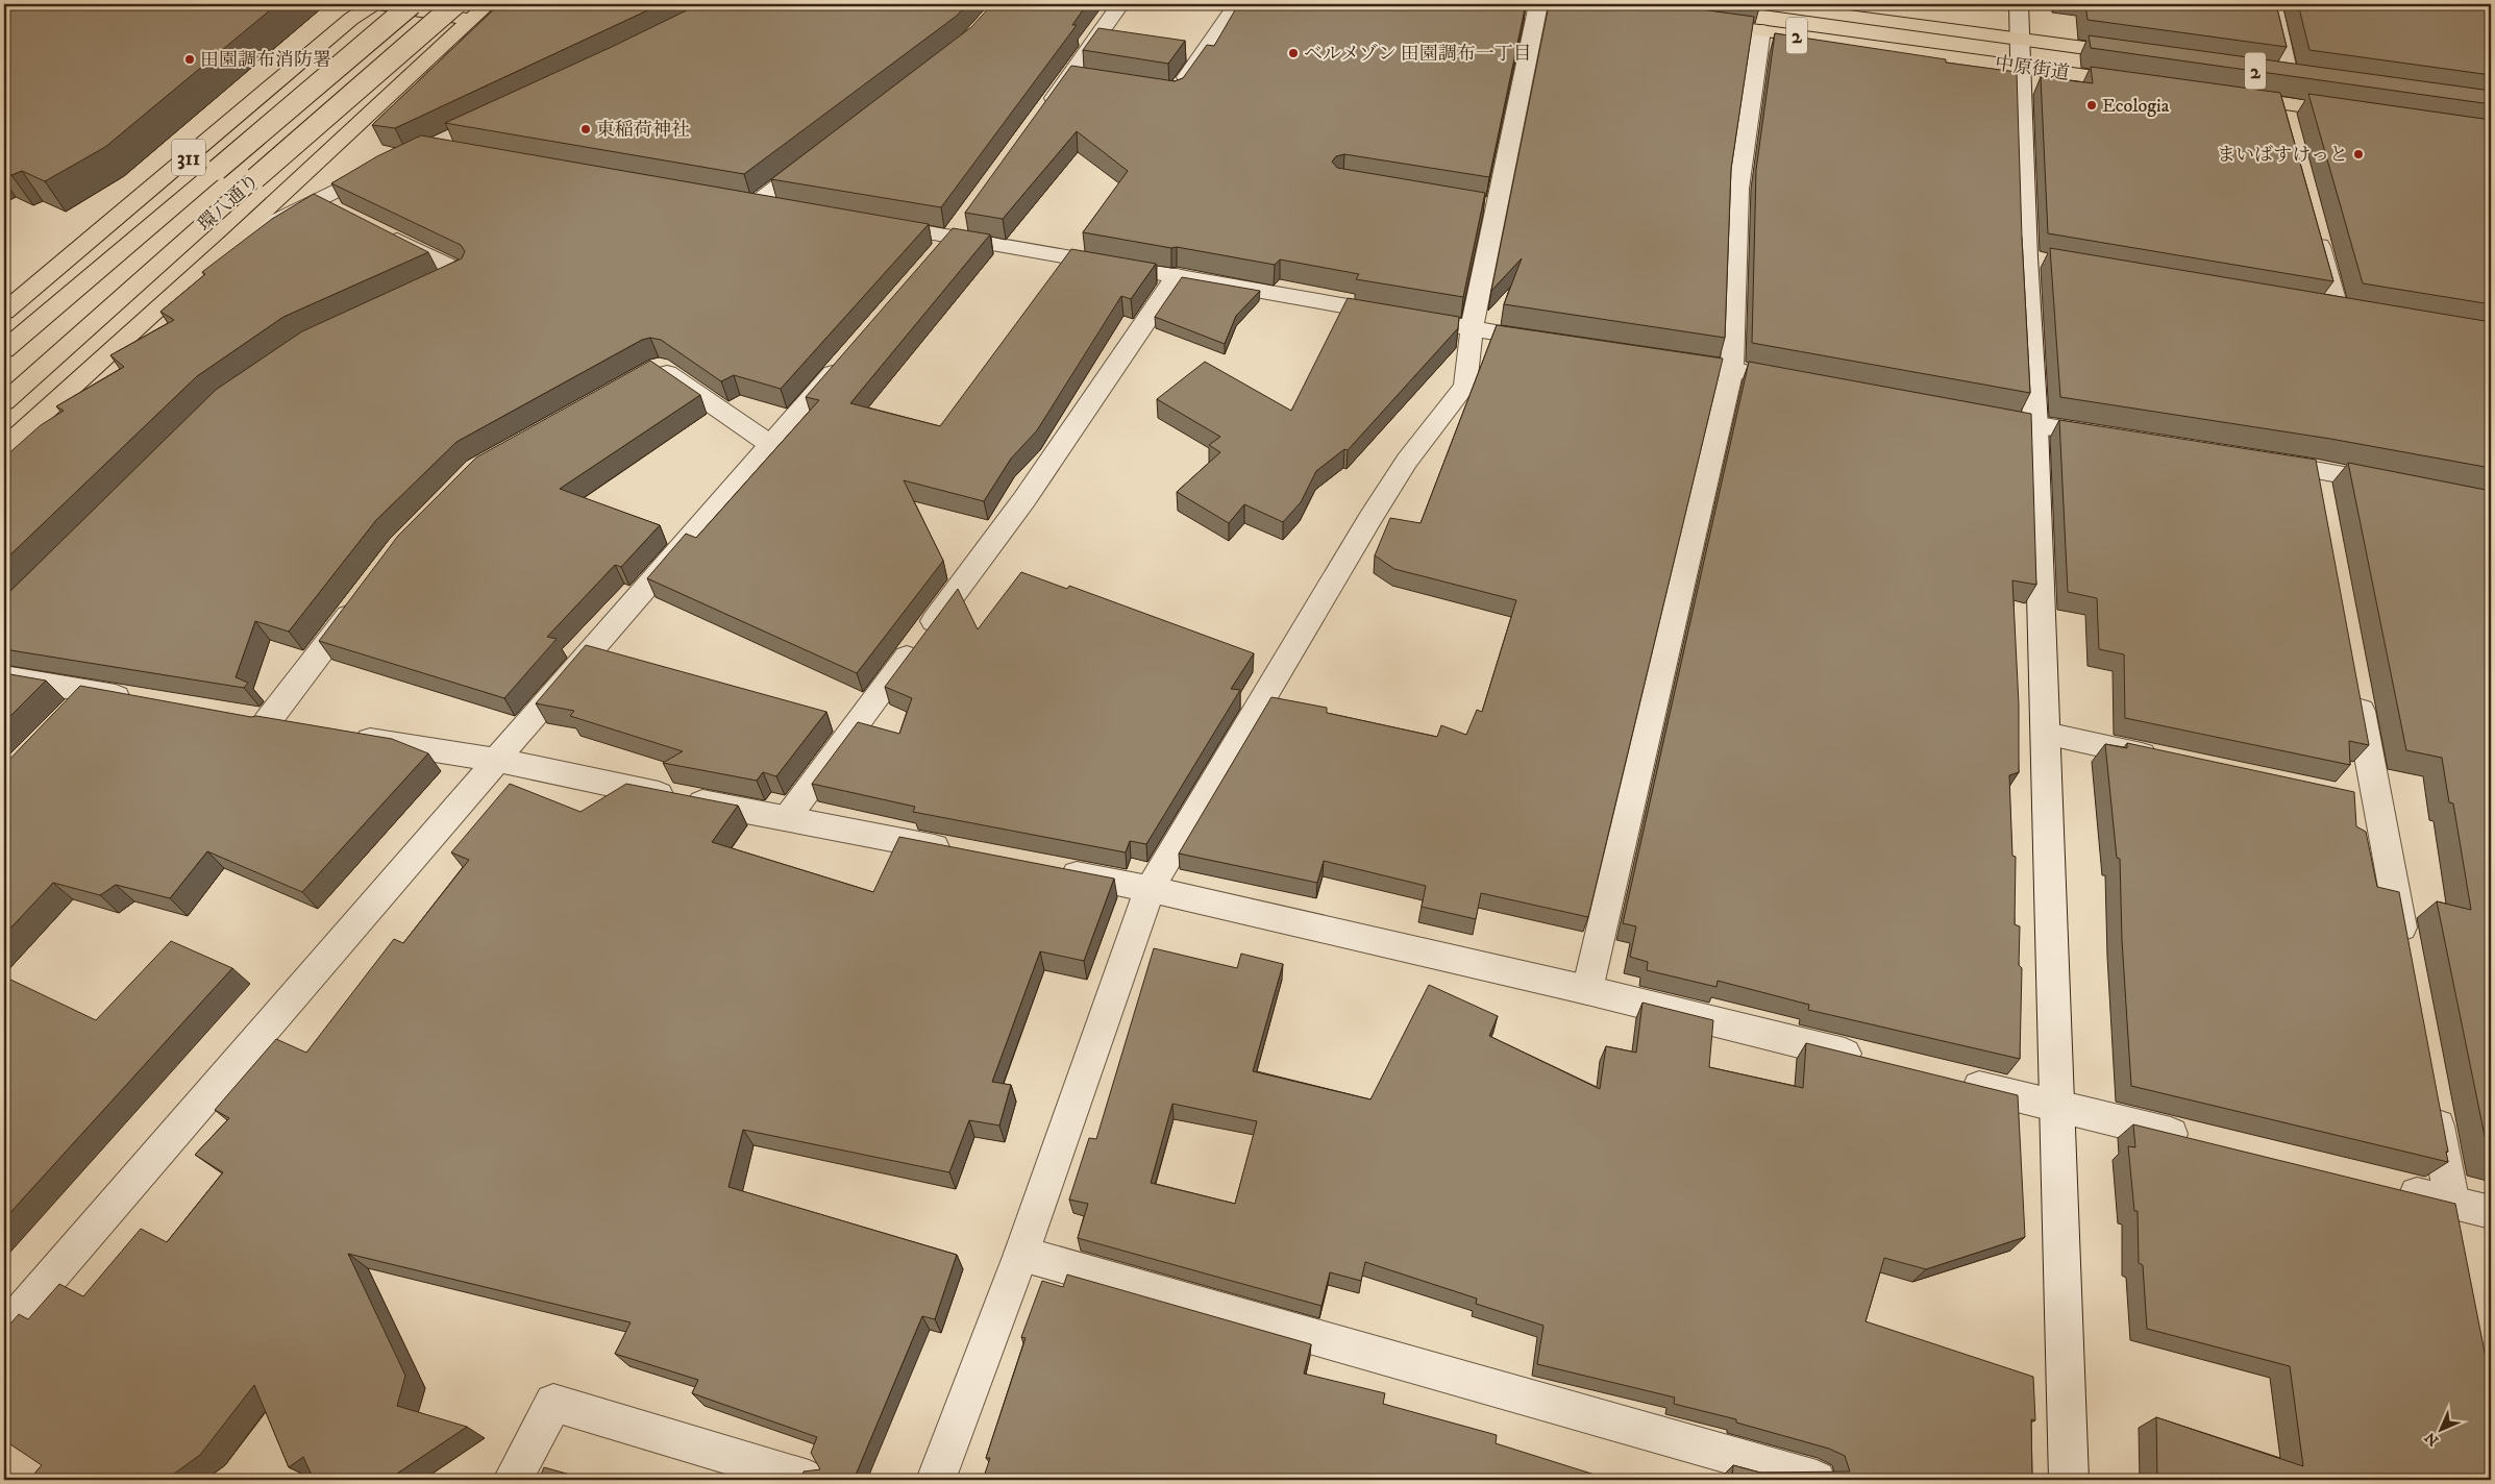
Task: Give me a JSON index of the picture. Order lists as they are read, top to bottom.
{
  "streets": {
    "main road": [
      "2",
      "中原街道",
      "311",
      "環八通り"
    ]
  },
  "places": [
    "ベルメゾン 田園調布一丁目",
    "田園調布消防署",
    "Ecologia",
    "東稲荷神社",
    "まいばすけっと"
  ],
  "north": "bottom left"
}
